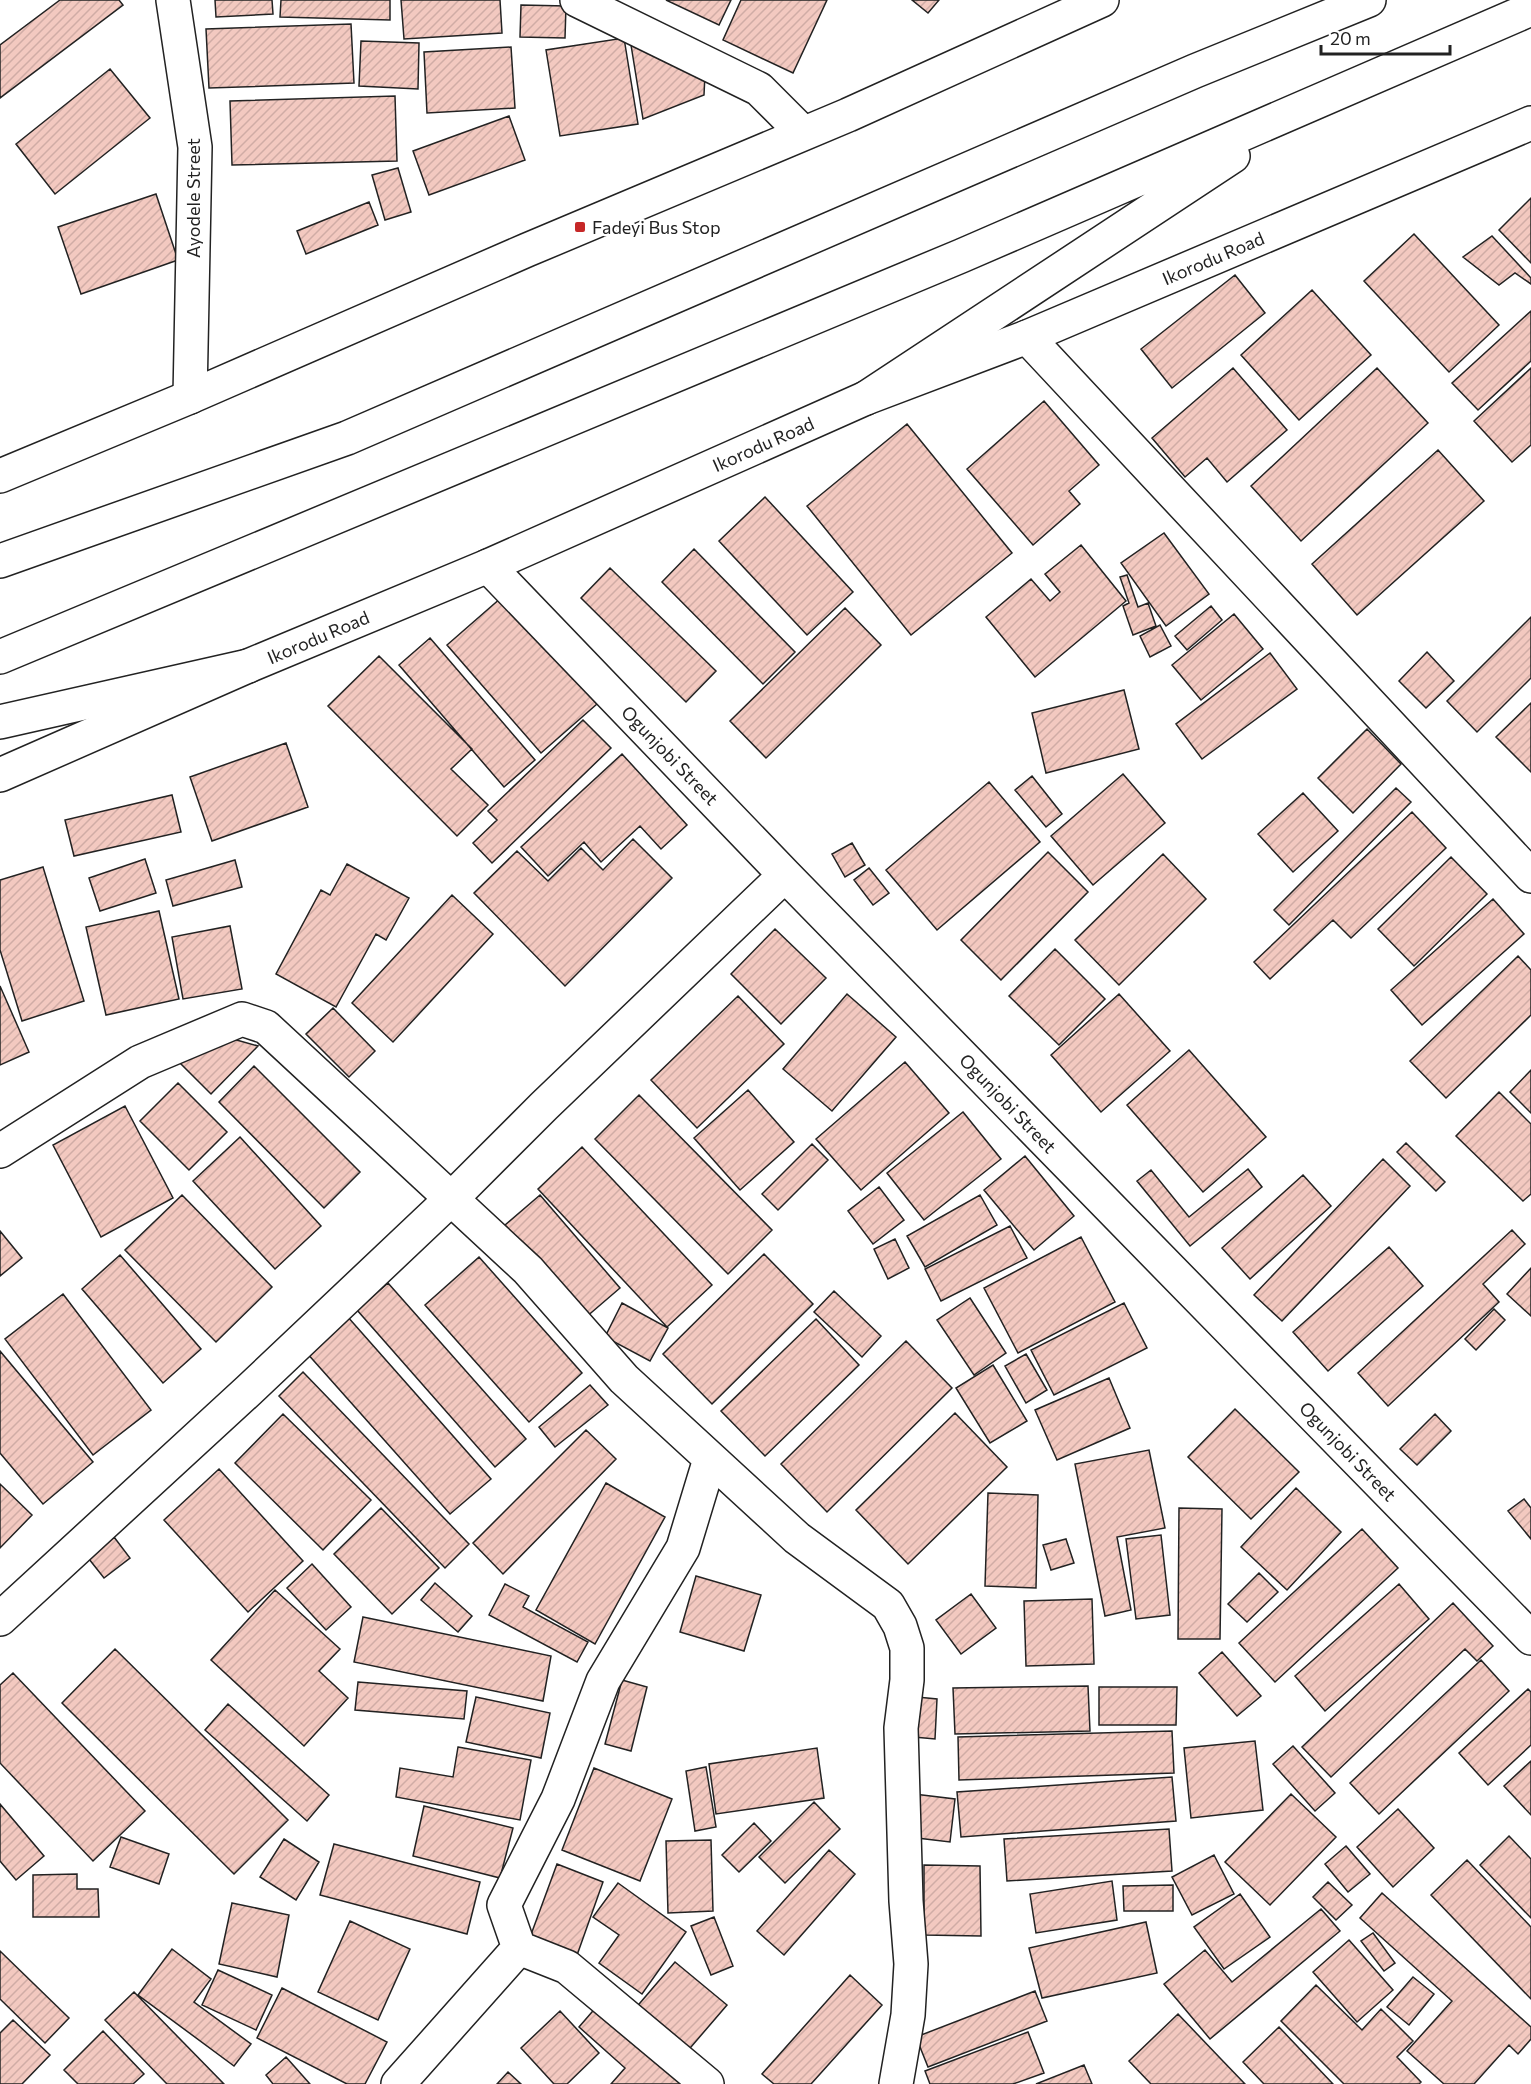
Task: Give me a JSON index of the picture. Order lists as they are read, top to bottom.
{
  "streets": {
    "main road": ["Ayodele Street", "Ikorodu Road", "Ogunjobi Street"]
  },
  "crossings": [
    ["Ikorodu Road", "Ogunjobi Street"]
  ],
  "places": {
    "transit": ["Fadeyi Bus Stop"]
  },
  "scale_bar": "20 m"
}
